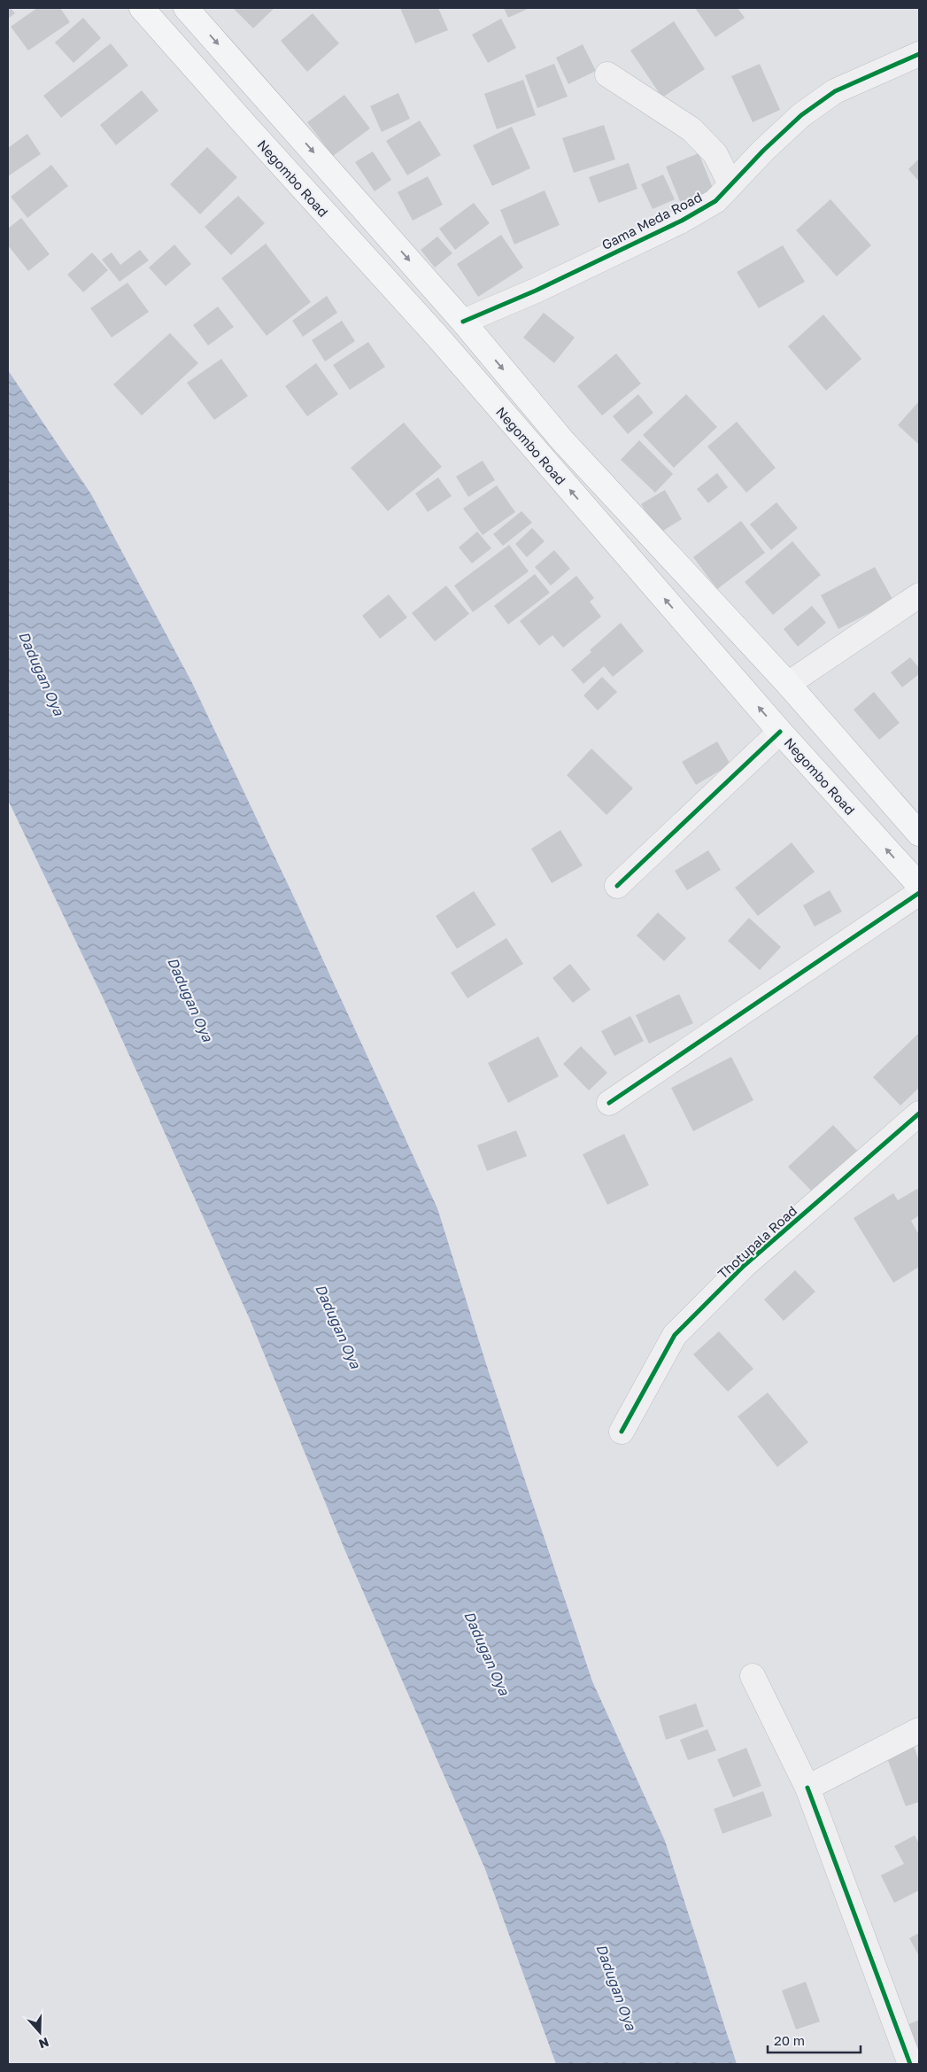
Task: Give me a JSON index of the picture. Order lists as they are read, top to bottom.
{
  "streets": {
    "highway": ["Negombo Road"],
    "street": ["Gama Meda Road", "Thotupala Road"]
  },
  "crossings": [
    ["Negombo Road", "Gama Meda Road"]
  ],
  "water": ["Dadugan Oya"],
  "scale_bar": "20 m",
  "north": "bottom"
}
